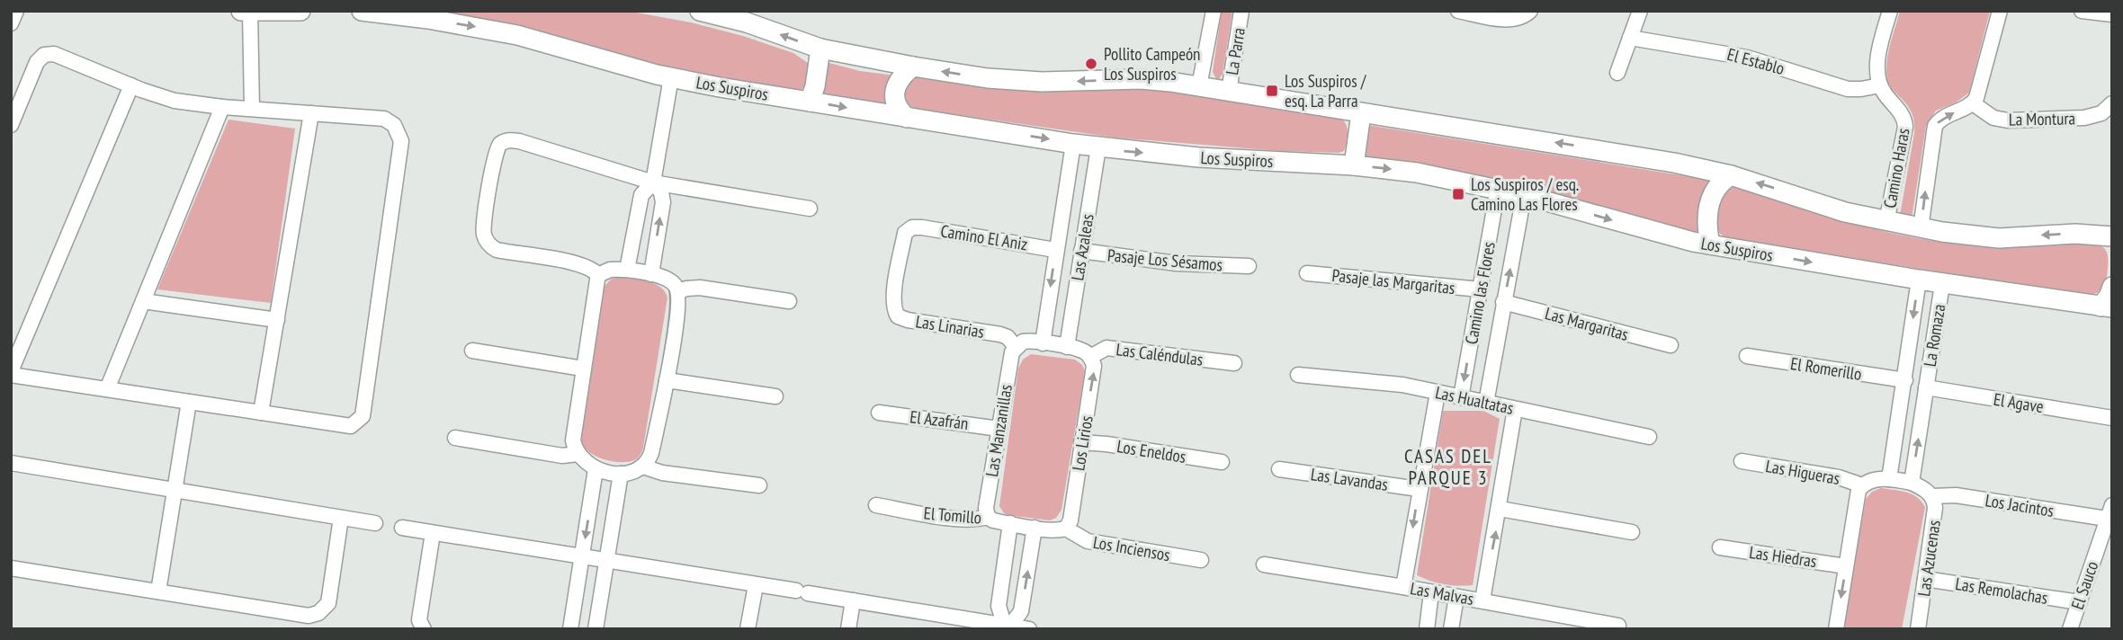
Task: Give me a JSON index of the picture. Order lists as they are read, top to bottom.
{
  "streets": {
    "street": [
      "La Parra",
      "El Establo",
      "Los Suspiros",
      "La Montura",
      "Camino Haras",
      "Camino El Aniz",
      "Las Azaleas",
      "Pasaje Los Sésamos",
      "Pasaje las Margaritas",
      "Camino las Flores",
      "Las Margaritas",
      "Las Linarias",
      "La Romaza",
      "Las Caléndulas",
      "El Romerillo",
      "Las Hualtatas",
      "El Agave",
      "El Azafrán",
      "Las Manzanillas",
      "Los Lirios",
      "Los Eneldos",
      "Las Higueras",
      "Las Lavandas",
      "Los Jacintos",
      "El Tomillo",
      "Los Inciensos",
      "Las Hiedras",
      "Las Azucenas",
      "El Sauco",
      "Las Remolachas",
      "Las Malvas"
    ]
  },
  "crossings": [
    ["El Establo", "Camino Haras"],
    ["Los Suspiros", "Las Azaleas"],
    ["Los Suspiros", "Camino las Flores"],
    ["Los Suspiros", "La Romaza"],
    ["La Montura", "Camino Haras"],
    ["Camino El Aniz", "Las Azaleas"],
    ["Camino El Aniz", "Las Linarias"],
    ["Las Azaleas", "Pasaje Los Sésamos"],
    ["Las Azaleas", "Las Caléndulas"],
    ["Pasaje las Margaritas", "Camino las Flores"],
    ["Camino las Flores", "Las Margaritas"],
    ["Camino las Flores", "Las Hualtatas"],
    ["Las Linarias", "Las Caléndulas"],
    ["Las Linarias", "Las Manzanillas"],
    ["La Romaza", "El Romerillo"],
    ["La Romaza", "El Agave"],
    ["Las Caléndulas", "Las Manzanillas"],
    ["Las Caléndulas", "Los Lirios"],
    ["El Azafrán", "Las Manzanillas"],
    ["Las Manzanillas", "El Tomillo"],
    ["Los Lirios", "Los Eneldos"],
    ["Los Lirios", "El Tomillo"],
    ["Los Lirios", "Los Inciensos"],
    ["Los Jacintos", "Las Azucenas"],
    ["Los Jacintos", "El Sauco"],
    ["El Tomillo", "Los Inciensos"],
    ["Las Azucenas", "Las Remolachas"],
    ["El Sauco", "Las Remolachas"]
  ],
  "one_way": ["Los Lirios"],
  "districts": ["CASAS DEL PARQUE 3"],
  "places": {
    "other": ["Pollito Campeón Los Suspiros"],
    "transit": ["Los Suspiros / esq. La Parra", "Los Suspiros / esq. Camino Las Flores"]
  }
}
